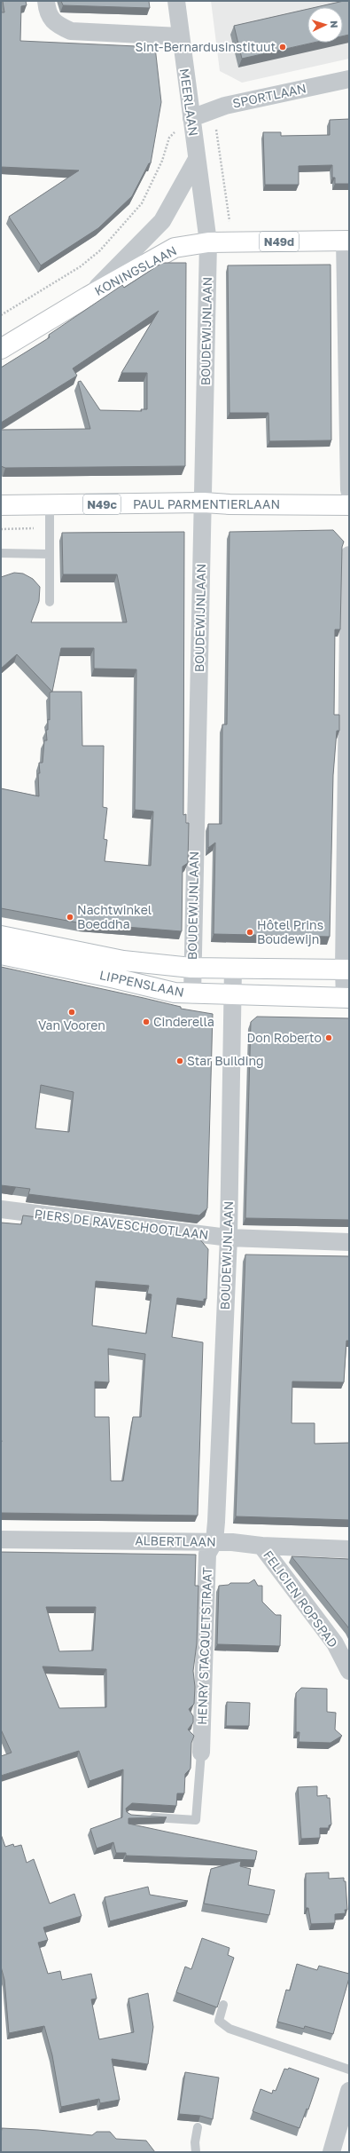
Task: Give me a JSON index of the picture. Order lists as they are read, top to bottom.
{
  "streets": {
    "main road": [
      "N49d",
      "KONINGSLAAN",
      "N49c",
      "PAUL PARMENTIERLAAN",
      "LIPPENSLAAN"
    ],
    "street": [
      "SPORTLAAN",
      "MEERLAAN",
      "BOUDEWIJNLAAN",
      "PIERS DE RAVESCHOOTLAAN",
      "ALBERTLAAN",
      "FELICIEN ROPSPAD",
      "HENRY STACQUETSTRAAT"
    ]
  },
  "crossings": [
    ["SPORTLAAN", "MEERLAAN"],
    ["MEERLAAN", "KONINGSLAAN"],
    ["MEERLAAN", "BOUDEWIJNLAAN"],
    ["KONINGSLAAN", "BOUDEWIJNLAAN"],
    ["BOUDEWIJNLAAN", "PAUL PARMENTIERLAAN"],
    ["BOUDEWIJNLAAN", "LIPPENSLAAN"],
    ["BOUDEWIJNLAAN", "PIERS DE RAVESCHOOTLAAN"],
    ["BOUDEWIJNLAAN", "ALBERTLAAN"],
    ["BOUDEWIJNLAAN", "HENRY STACQUETSTRAAT"],
    ["ALBERTLAAN", "FELICIEN ROPSPAD"],
    ["ALBERTLAAN", "HENRY STACQUETSTRAAT"]
  ],
  "places": [
    "Sint-Bernardusinstituut",
    "Nachtwinkel Boeddha",
    "Hôtel Prins Boudewijn",
    "Van Vooren",
    "Cinderella",
    "Don Roberto",
    "Star Building"
  ],
  "north": "right"
}
